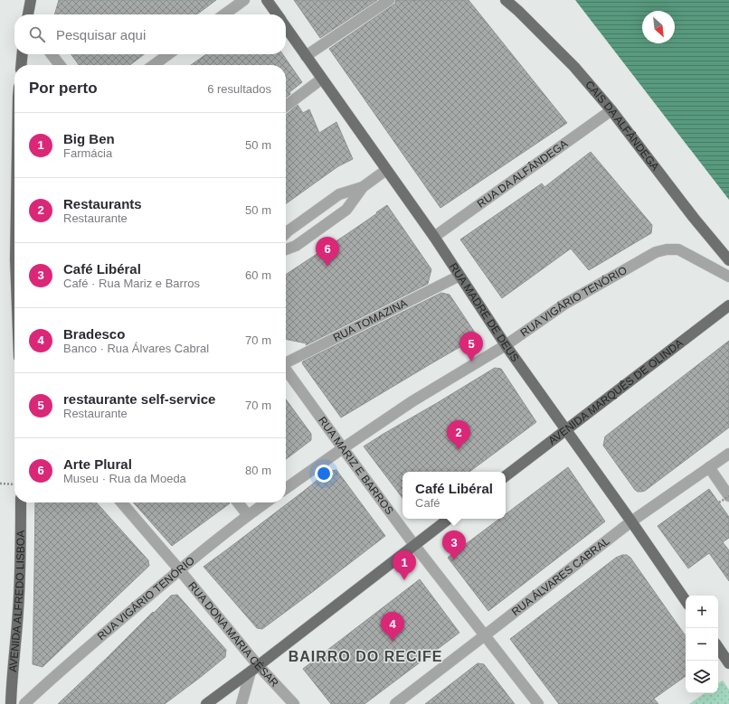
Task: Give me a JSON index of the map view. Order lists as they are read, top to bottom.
{
  "streets": {
    "main road": [
      "CAIS DA ALFÂNDEGA",
      "RUA MADRE DE DEUS",
      "AVENIDA MARQUÊS DE OLINDA",
      "AVENIDA ALFREDO LISBOA"
    ],
    "street": [
      "RUA DA ALFÂNDEGA",
      "RUA VIGÁRIO TENÓRIO",
      "RUA TOMAZINA",
      "RUA MARIZ E BARROS",
      "RUA ÁLVARES CABRAL",
      "RUA DONA MARIA CÉSAR"
    ]
  },
  "crossings": [
    ["CAIS DA ALFÂNDEGA", "RUA DA ALFÂNDEGA"],
    ["RUA DA ALFÂNDEGA", "RUA MADRE DE DEUS"],
    ["RUA VIGÁRIO TENÓRIO", "RUA MADRE DE DEUS"],
    ["RUA VIGÁRIO TENÓRIO", "RUA MARIZ E BARROS"],
    ["RUA VIGÁRIO TENÓRIO", "RUA DONA MARIA CÉSAR"],
    ["RUA MADRE DE DEUS", "RUA TOMAZINA"],
    ["RUA MADRE DE DEUS", "AVENIDA MARQUÊS DE OLINDA"],
    ["RUA MADRE DE DEUS", "RUA ÁLVARES CABRAL"],
    ["RUA MARIZ E BARROS", "RUA ÁLVARES CABRAL"]
  ],
  "districts": ["BAIRRO DO RECIFE"],
  "north": "bottom right",
  "page": {
    "search": "Pesquisar aqui",
    "heading": ["Por perto", "6 resultados"],
    "list": [
      {
        "mark": "1",
        "name": "Big Ben",
        "note": "Farmácia",
        "value": "50 m"
      },
      {
        "mark": "2",
        "name": "Restaurants",
        "note": "Restaurante",
        "value": "50 m"
      },
      {
        "mark": "3",
        "name": "Café Libéral",
        "note": "Café · Rua Mariz e Barros",
        "value": "60 m"
      },
      {
        "mark": "4",
        "name": "Bradesco",
        "note": "Banco · Rua Álvares Cabral",
        "value": "70 m"
      },
      {
        "mark": "5",
        "name": "restaurante self-service",
        "note": "Restaurante",
        "value": "70 m"
      },
      {
        "mark": "6",
        "name": "Arte Plural",
        "note": "Museu · Rua da Moeda",
        "value": "80 m"
      }
    ],
    "pins": [
      "6",
      "5",
      "2",
      "3",
      "1",
      "4"
    ],
    "popup": ["Café Libéral", "Café"],
    "map_buttons": ["+", "−"]
  }
}
